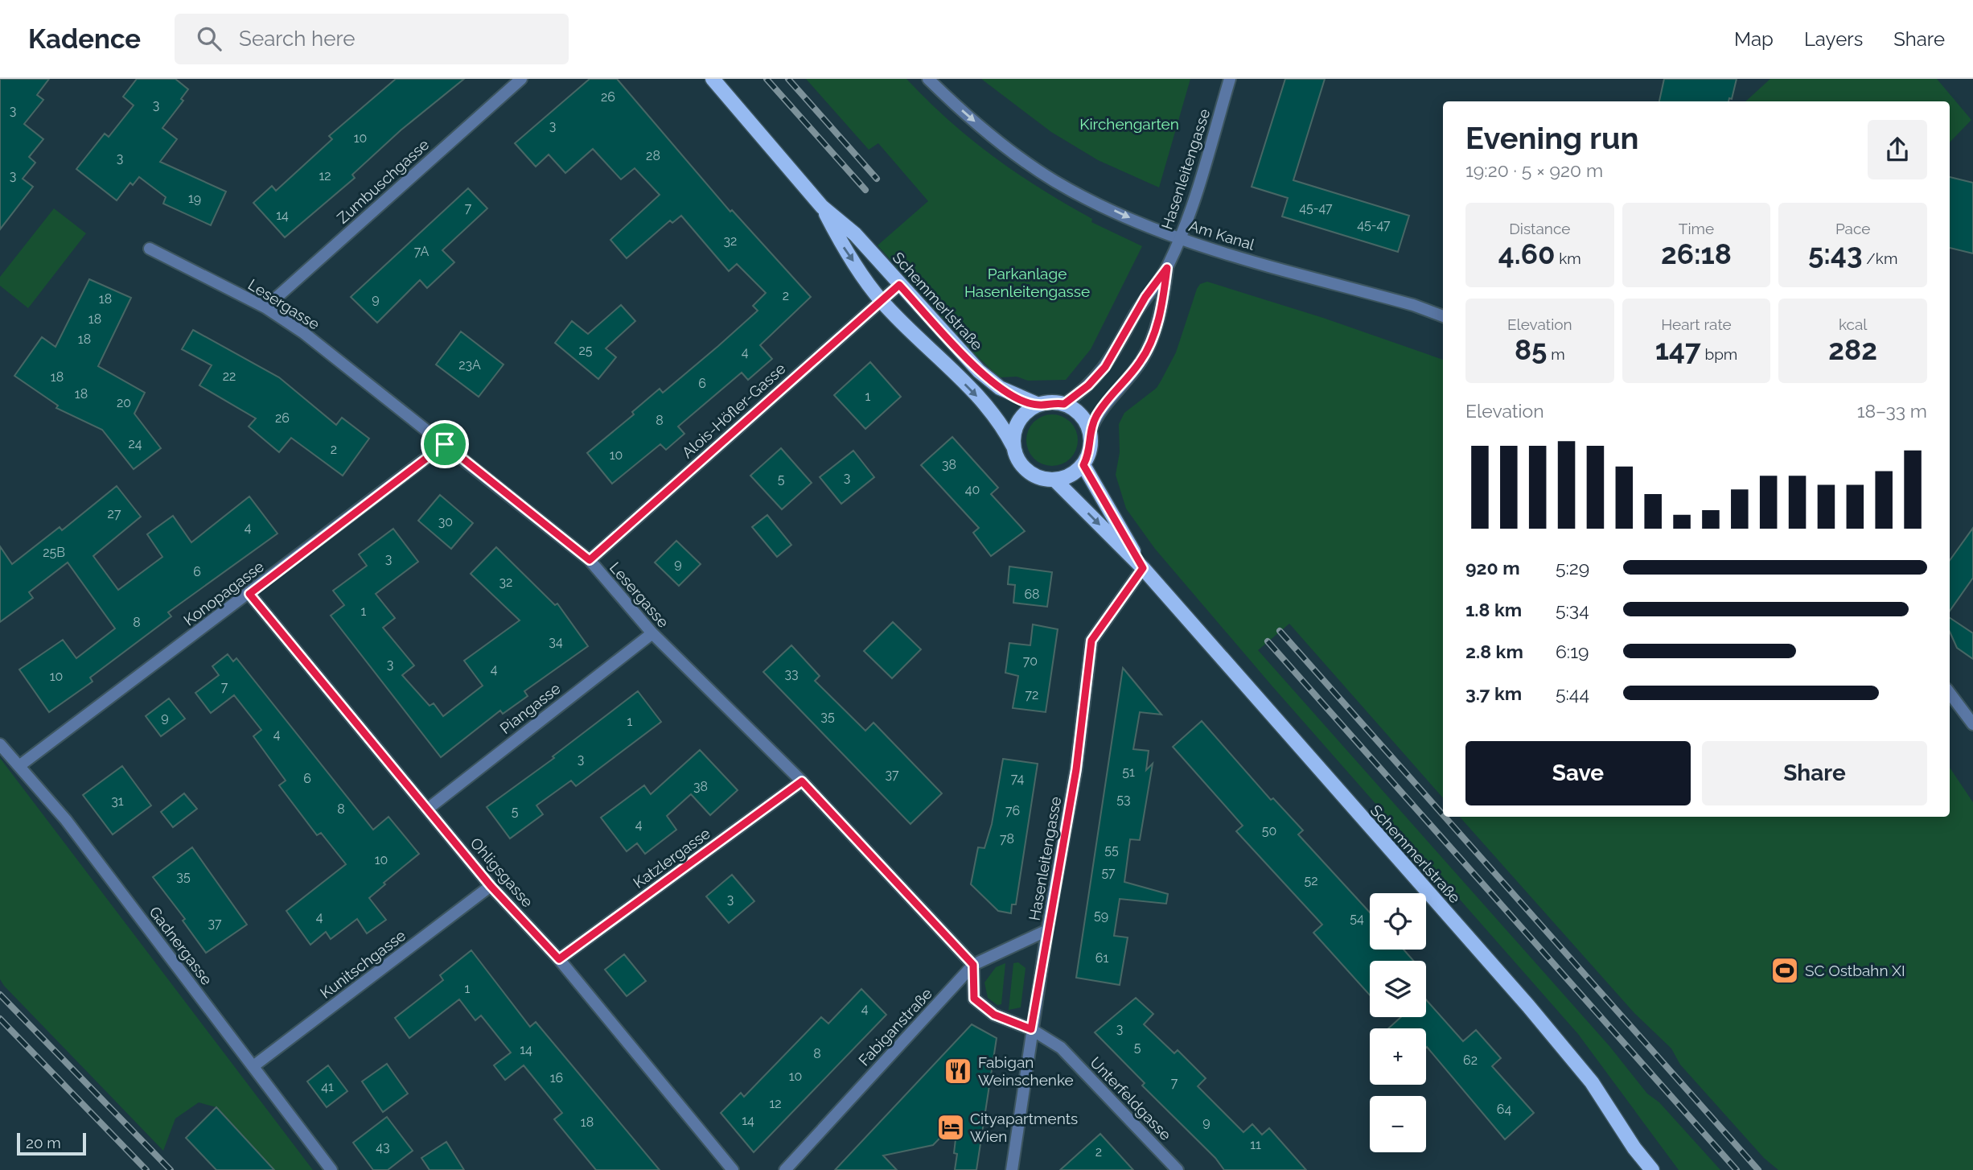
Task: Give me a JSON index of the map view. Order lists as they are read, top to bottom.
{
  "streets": {
    "main road": ["Schemmerlstraße"],
    "street": [
      "Hasenleitengasse",
      "Zumbuschgasse",
      "Am Kanal",
      "Lesergasse",
      "Alois-Höfler-Gasse",
      "Konopagasse",
      "Piangasse",
      "Katzlergasse",
      "Ohligsgasse",
      "Gadnergasse",
      "Kunitschgasse",
      "Fabiganstraße",
      "Unterfeldgasse"
    ]
  },
  "crossings": [
    ["Hasenleitengasse", "Am Kanal"],
    ["Hasenleitengasse", "Schemmerlstraße"],
    ["Hasenleitengasse", "Fabiganstraße"],
    ["Hasenleitengasse", "Unterfeldgasse"],
    ["Zumbuschgasse", "Lesergasse"],
    ["Schemmerlstraße", "Alois-Höfler-Gasse"],
    ["Lesergasse", "Alois-Höfler-Gasse"],
    ["Lesergasse", "Konopagasse"],
    ["Lesergasse", "Piangasse"],
    ["Lesergasse", "Katzlergasse"],
    ["Lesergasse", "Fabiganstraße"],
    ["Lesergasse", "Unterfeldgasse"],
    ["Konopagasse", "Ohligsgasse"],
    ["Konopagasse", "Gadnergasse"],
    ["Piangasse", "Ohligsgasse"],
    ["Katzlergasse", "Ohligsgasse"],
    ["Ohligsgasse", "Kunitschgasse"],
    ["Gadnergasse", "Kunitschgasse"],
    ["Fabiganstraße", "Unterfeldgasse"]
  ],
  "one_way": ["Am Kanal"],
  "parks": ["Kirchengarten", "Parkanlage Hasenleitengasse"],
  "places": {
    "sports": ["SC Ostbahn XI"],
    "restaurant": ["Fabigan Weinschenke"],
    "hotel": ["Cityapartments Wien"]
  },
  "house_numbers": [
    "26",
    "3",
    "3",
    "3",
    "10",
    "28",
    "3",
    "3",
    "12",
    "19",
    "7",
    "45-47",
    "14",
    "45-47",
    "32",
    "7A",
    "2",
    "18",
    "9",
    "18",
    "18",
    "25",
    "4",
    "23A",
    "22",
    "18",
    "6",
    "18",
    "1",
    "20",
    "26",
    "8",
    "24",
    "2",
    "10",
    "38",
    "3",
    "5",
    "40",
    "27",
    "30",
    "4",
    "25B",
    "3",
    "9",
    "6",
    "32",
    "68",
    "1",
    "8",
    "34",
    "70",
    "3",
    "4",
    "33",
    "10",
    "7",
    "72",
    "35",
    "9",
    "1",
    "4",
    "3",
    "51",
    "37",
    "6",
    "74",
    "38",
    "53",
    "31",
    "8",
    "76",
    "5",
    "4",
    "50",
    "78",
    "55",
    "10",
    "57",
    "35",
    "52",
    "3",
    "59",
    "4",
    "54",
    "37",
    "61",
    "1",
    "4",
    "3",
    "5",
    "14",
    "8",
    "62",
    "10",
    "16",
    "7",
    "41",
    "12",
    "64",
    "14",
    "18",
    "9",
    "11",
    "43",
    "2"
  ],
  "scale_bar": "20 m",
  "page": {
    "header": "Kadence",
    "search": "Search here",
    "nav": ["Map", "Layers", "Share"],
    "heading": ["Evening run", "19:20 · 5 × 920 m"],
    "stats": [
      ["Distance", "4.60 km"],
      ["Time", "26:18"],
      ["Pace", "5:43 /km"],
      ["Elevation", "85 m"],
      ["Heart rate", "147 bpm"],
      ["kcal", "282"]
    ],
    "chart": ["Elevation", "18–33 m"],
    "list": [
      {
        "name": "920 m",
        "note": "5:29"
      },
      {
        "name": "1.8 km",
        "note": "5:34"
      },
      {
        "name": "2.8 km",
        "note": "6:19"
      },
      {
        "name": "3.7 km",
        "note": "5:44"
      }
    ],
    "buttons": ["Save", "Share"],
    "map_buttons": ["+", "−"],
    "scale": "20 m"
  }
}
